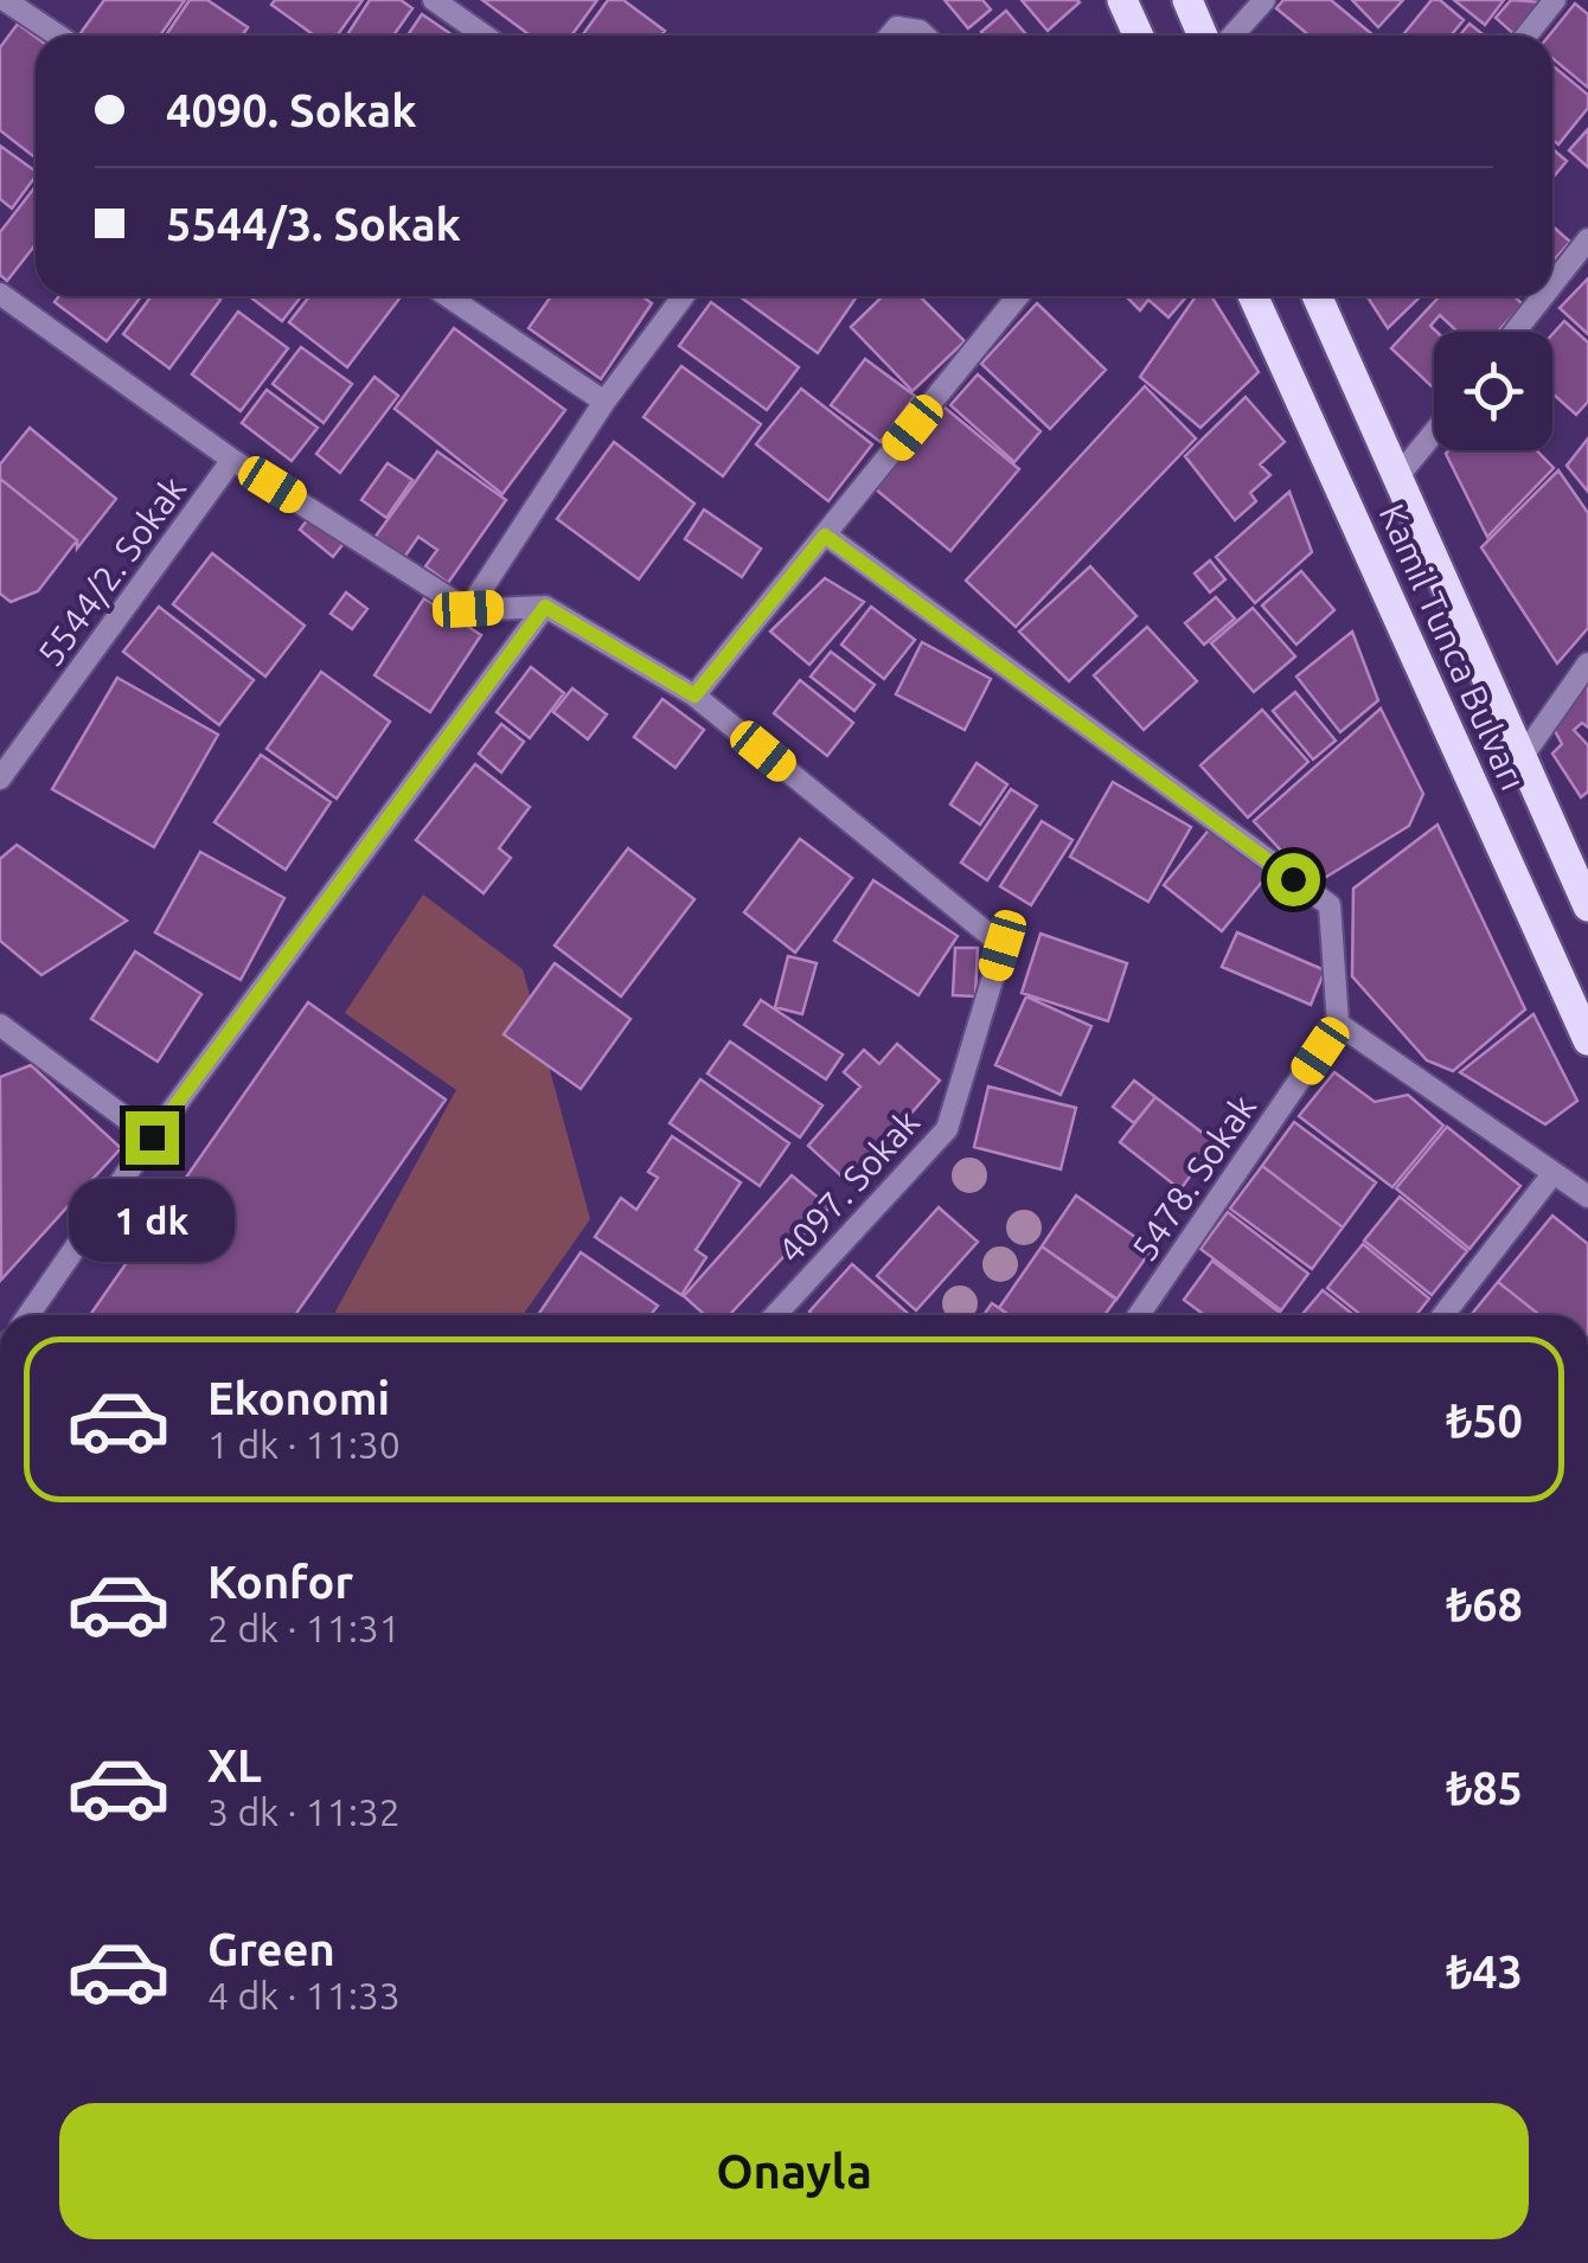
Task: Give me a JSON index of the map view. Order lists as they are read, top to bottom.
{
  "streets": {
    "main road": ["Kamil Tunca Bulvarı"],
    "street": ["5544/2. Sokak", "5478. Sokak", "4097. Sokak"]
  },
  "page": {
    "banner": ["4090. Sokak", "5544/3. Sokak"],
    "bubble": "1 dk",
    "list": [
      {
        "name": "Ekonomi",
        "note": "1 dk · 11:30",
        "value": "₺50"
      },
      {
        "name": "Konfor",
        "note": "2 dk · 11:31",
        "value": "₺68"
      },
      {
        "name": "XL",
        "note": "3 dk · 11:32",
        "value": "₺85"
      },
      {
        "name": "Green",
        "note": "4 dk · 11:33",
        "value": "₺43"
      }
    ],
    "buttons": "Onayla"
  }
}
